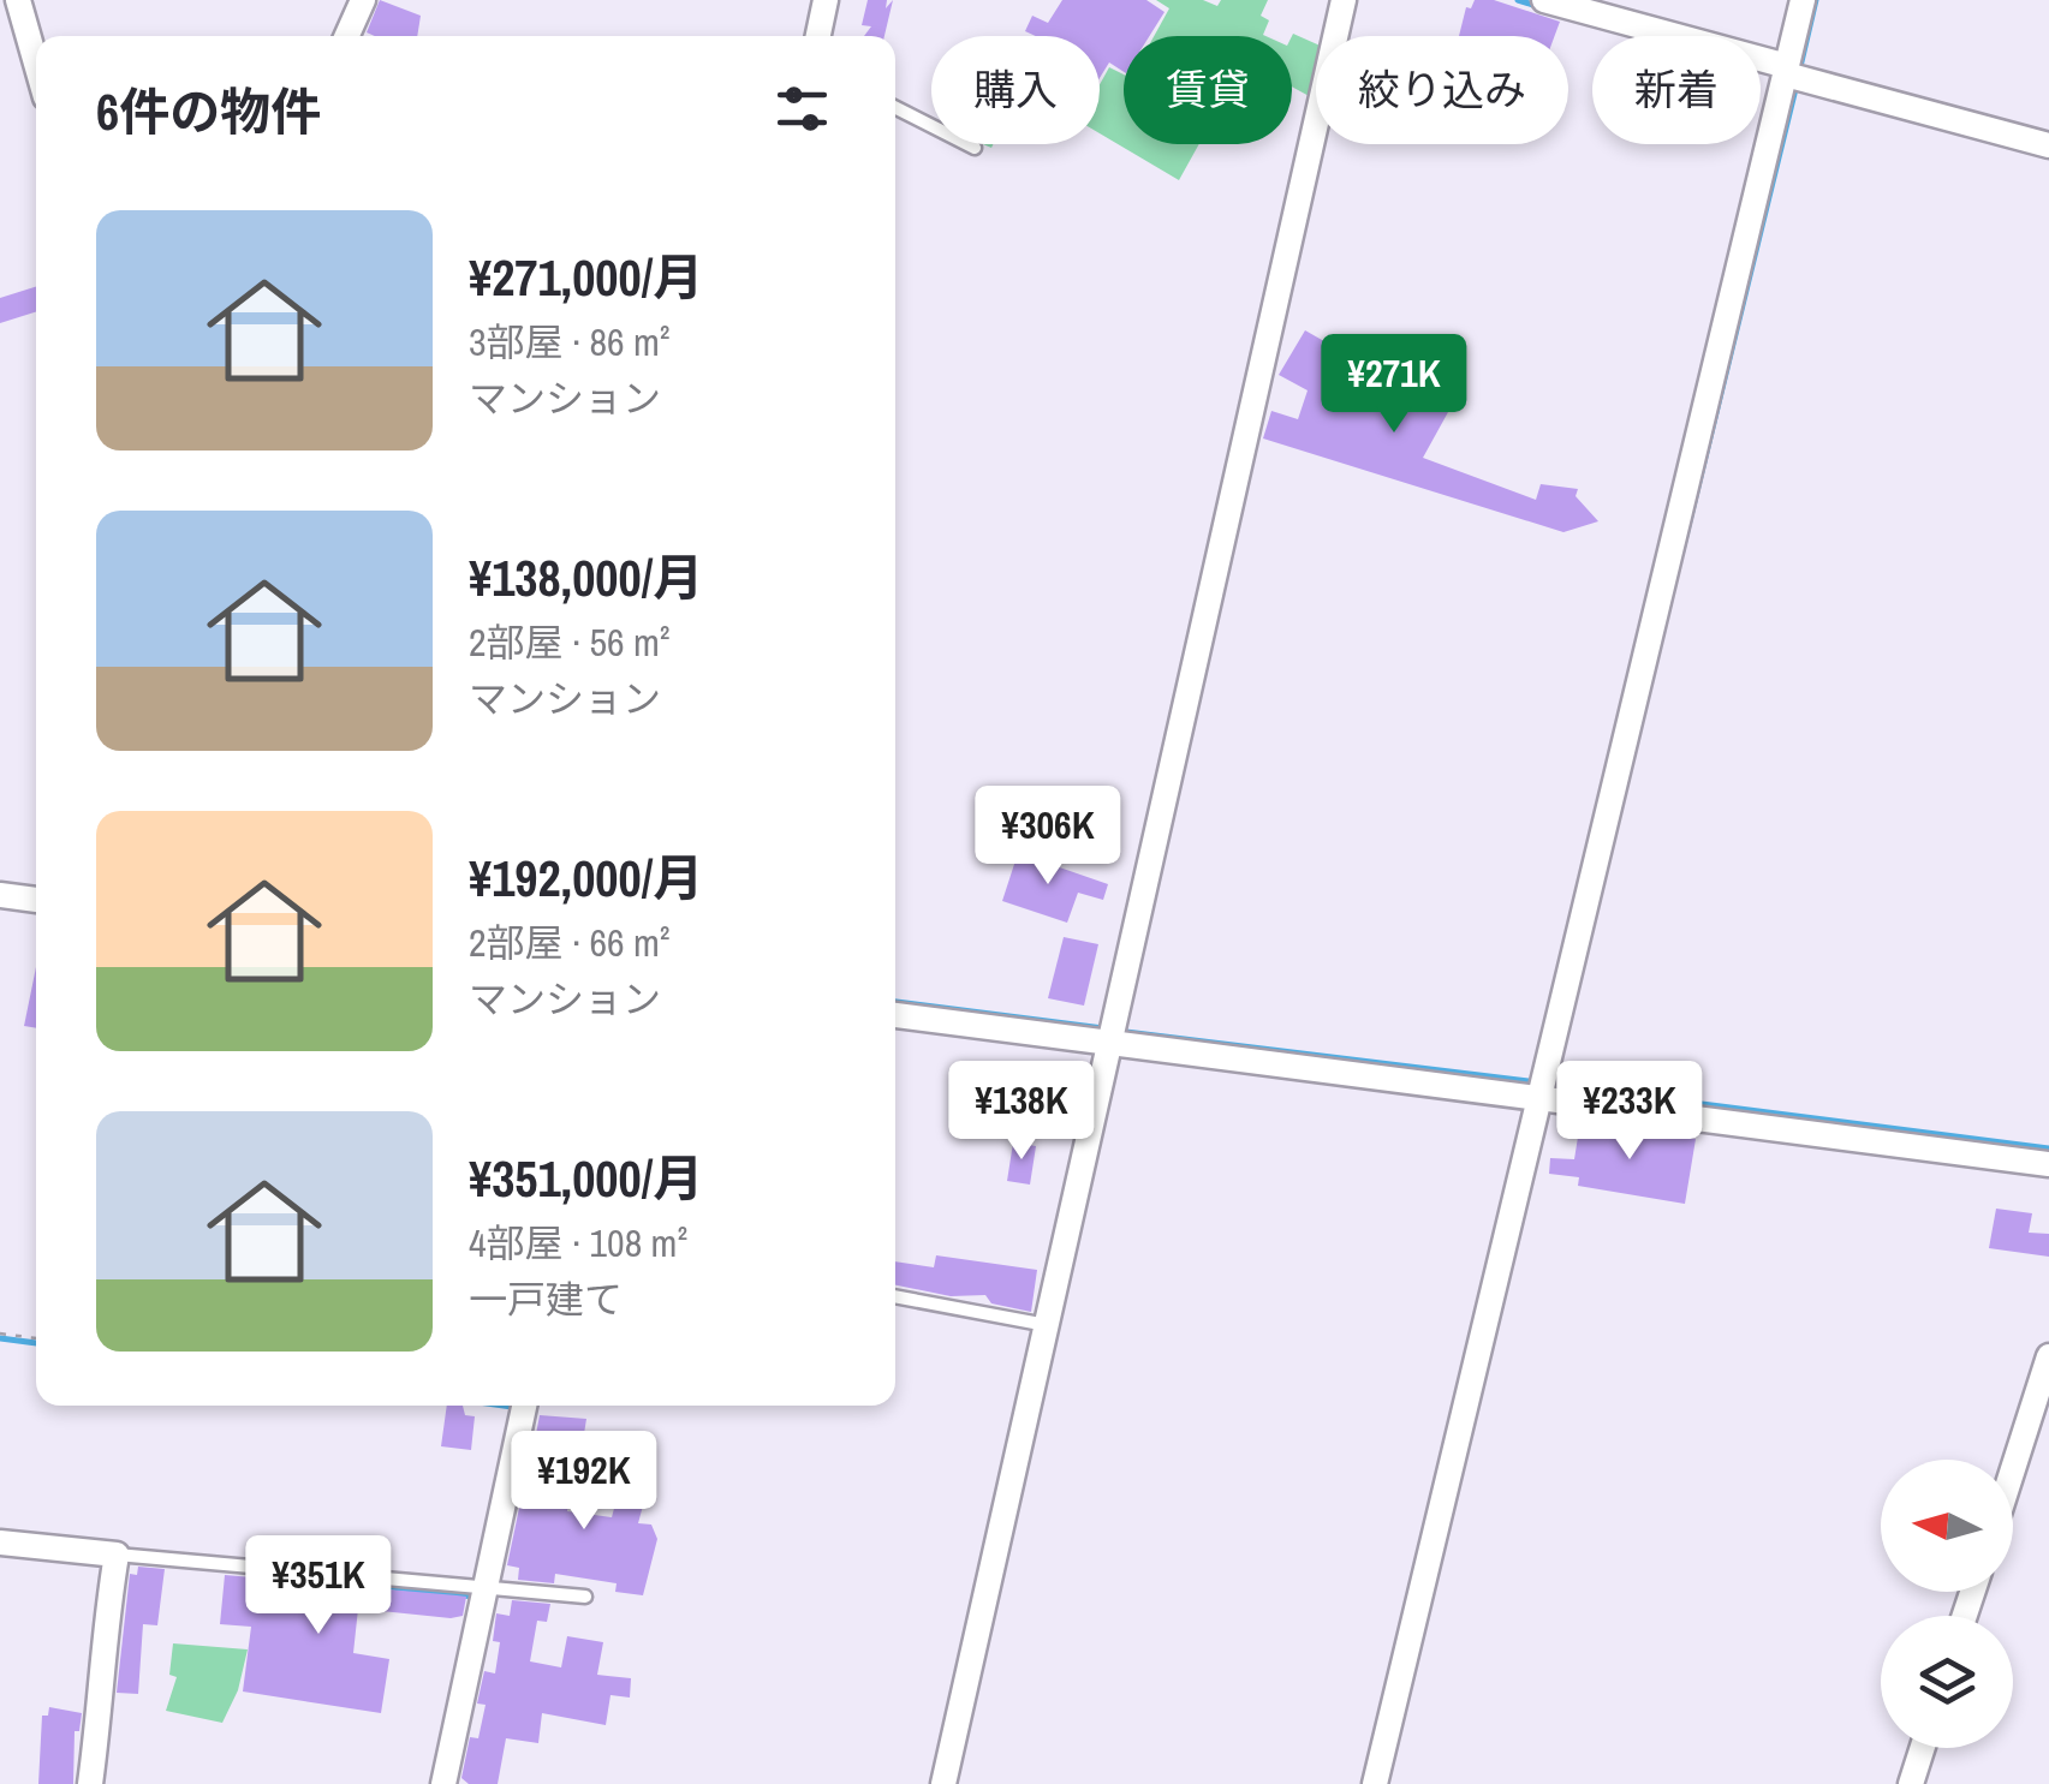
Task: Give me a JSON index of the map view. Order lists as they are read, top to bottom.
{
  "north": "left",
  "page": {
    "chip": [
      "購入",
      "賃貸",
      "絞り込み",
      "新着"
    ],
    "heading": "6件の物件",
    "list": [
      {
        "name": "¥271,000/月",
        "note": "3部屋 · 86 m² · マンション"
      },
      {
        "name": "¥138,000/月",
        "note": "2部屋 · 56 m² · マンション"
      },
      {
        "name": "¥192,000/月",
        "note": "2部屋 · 66 m² · マンション"
      },
      {
        "name": "¥351,000/月",
        "note": "4部屋 · 108 m² · 一戸建て"
      }
    ],
    "price": [
      "¥271K",
      "¥306K",
      "¥138K",
      "¥233K",
      "¥192K",
      "¥351K"
    ]
  }
}
